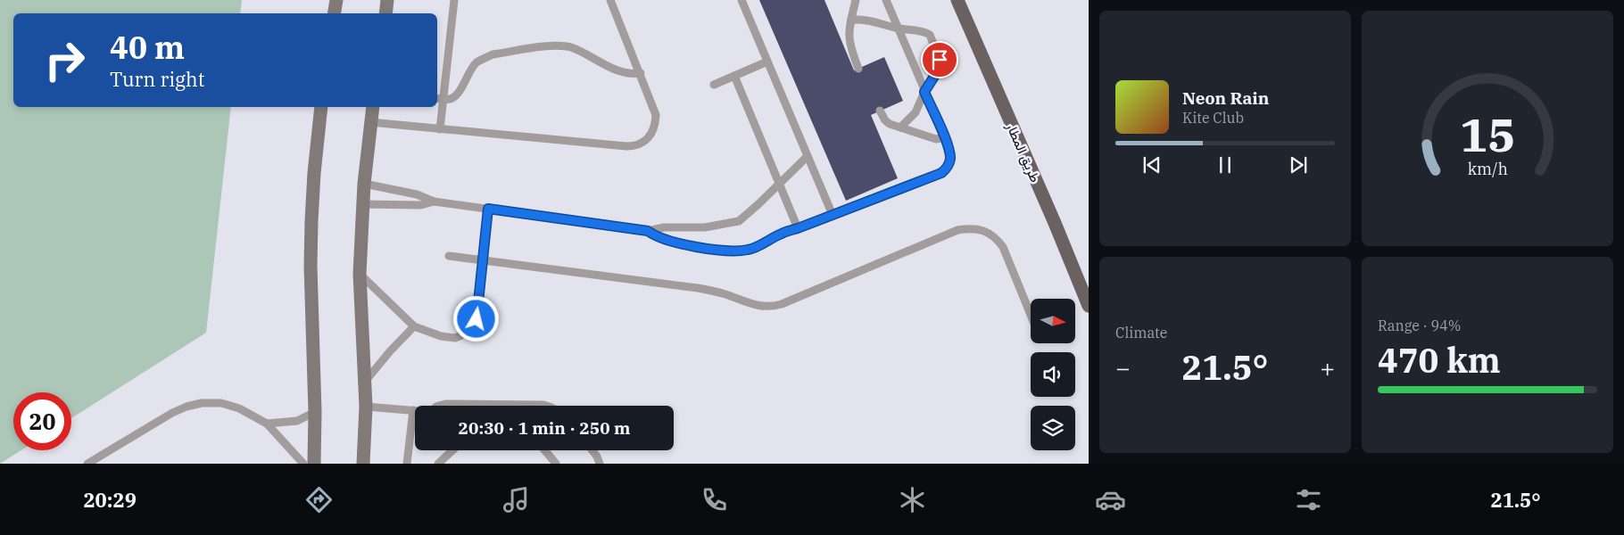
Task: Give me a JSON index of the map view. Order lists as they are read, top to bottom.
{
  "streets": {
    "main road": ["طريق المطار"]
  },
  "north": "right",
  "page": {
    "turn": ["40 m", "Turn right"],
    "song": ["Neon Rain", "Kite Club"],
    "tile": [
      "Climate",
      ["Range · 94%", "470 km"]
    ],
    "heat": ["−", "21.5°", "+"],
    "limit": "20",
    "trip": "20:30 · 1 min · 250 m",
    "tabs": ["20:29", "21.5°"],
    "gauge": ["15", "km/h"]
  }
}
